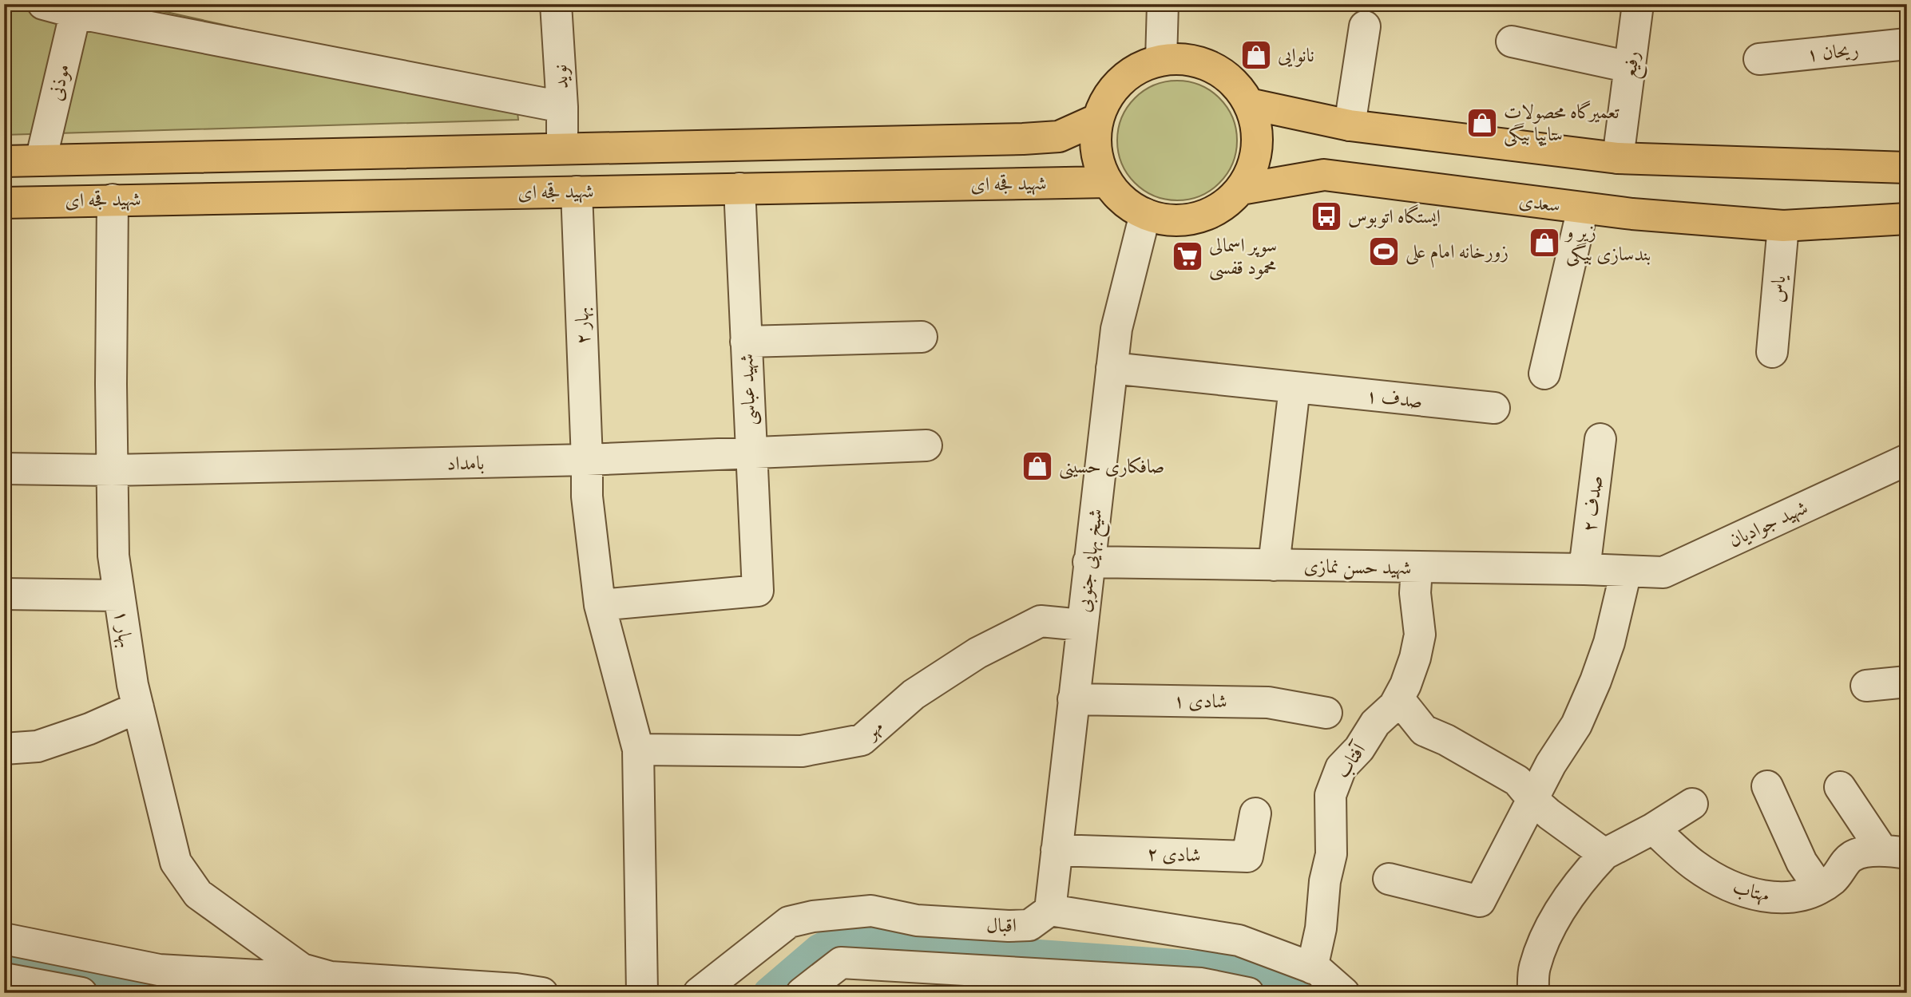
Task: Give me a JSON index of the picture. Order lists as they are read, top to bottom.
{
  "streets": {
    "main road": ["شهید قجه ای", "سعدی"],
    "street": [
      "ریحان ۱",
      "رفیع",
      "نوید",
      "موذنی",
      "یاس",
      "بهار ۲",
      "شهید عباسی",
      "صدف ۱",
      "بامداد",
      "صدف ۲",
      "شهید جوادیان",
      "شیخ بهایی جنوبی",
      "شهید حسن نمازی",
      "بهار ۱",
      "شادی ۱",
      "مهر",
      "آفتاب",
      "شادی ۲",
      "مهتاب",
      "اقبال"
    ]
  },
  "crossings": [
    ["نوید", "شهید قجه ای"],
    ["موذنی", "شهید قجه ای"],
    ["شهید قجه ای", "سعدی"],
    ["شهید قجه ای", "بهار ۲"],
    ["شهید قجه ای", "شهید عباسی"],
    ["شهید قجه ای", "شیخ بهایی جنوبی"],
    ["شهید قجه ای", "بهار ۱"],
    ["سعدی", "یاس"],
    ["سعدی", "شیخ بهایی جنوبی"],
    ["بهار ۲", "بامداد"],
    ["شهید عباسی", "بامداد"],
    ["صدف ۱", "شیخ بهایی جنوبی"],
    ["بامداد", "بهار ۱"],
    ["صدف ۲", "شهید حسن نمازی"],
    ["شهید جوادیان", "شهید حسن نمازی"],
    ["شیخ بهایی جنوبی", "شهید حسن نمازی"],
    ["شیخ بهایی جنوبی", "شادی ۱"],
    ["شیخ بهایی جنوبی", "مهر"],
    ["شیخ بهایی جنوبی", "شادی ۲"],
    ["شیخ بهایی جنوبی", "اقبال"],
    ["شهید حسن نمازی", "آفتاب"]
  ],
  "places": {
    "shop": [
      "نانوایی",
      "تعمیرگاه محصولات سایپا بیگی",
      "زیر و بندسازی بیگی",
      "صافکاری حسینی"
    ],
    "bus stop": ["ایستگاه اتوبوس"],
    "sports": ["زورخانه امام علی"],
    "supermarket": ["سوپر اسمالی محمود قفسی"]
  }
}
